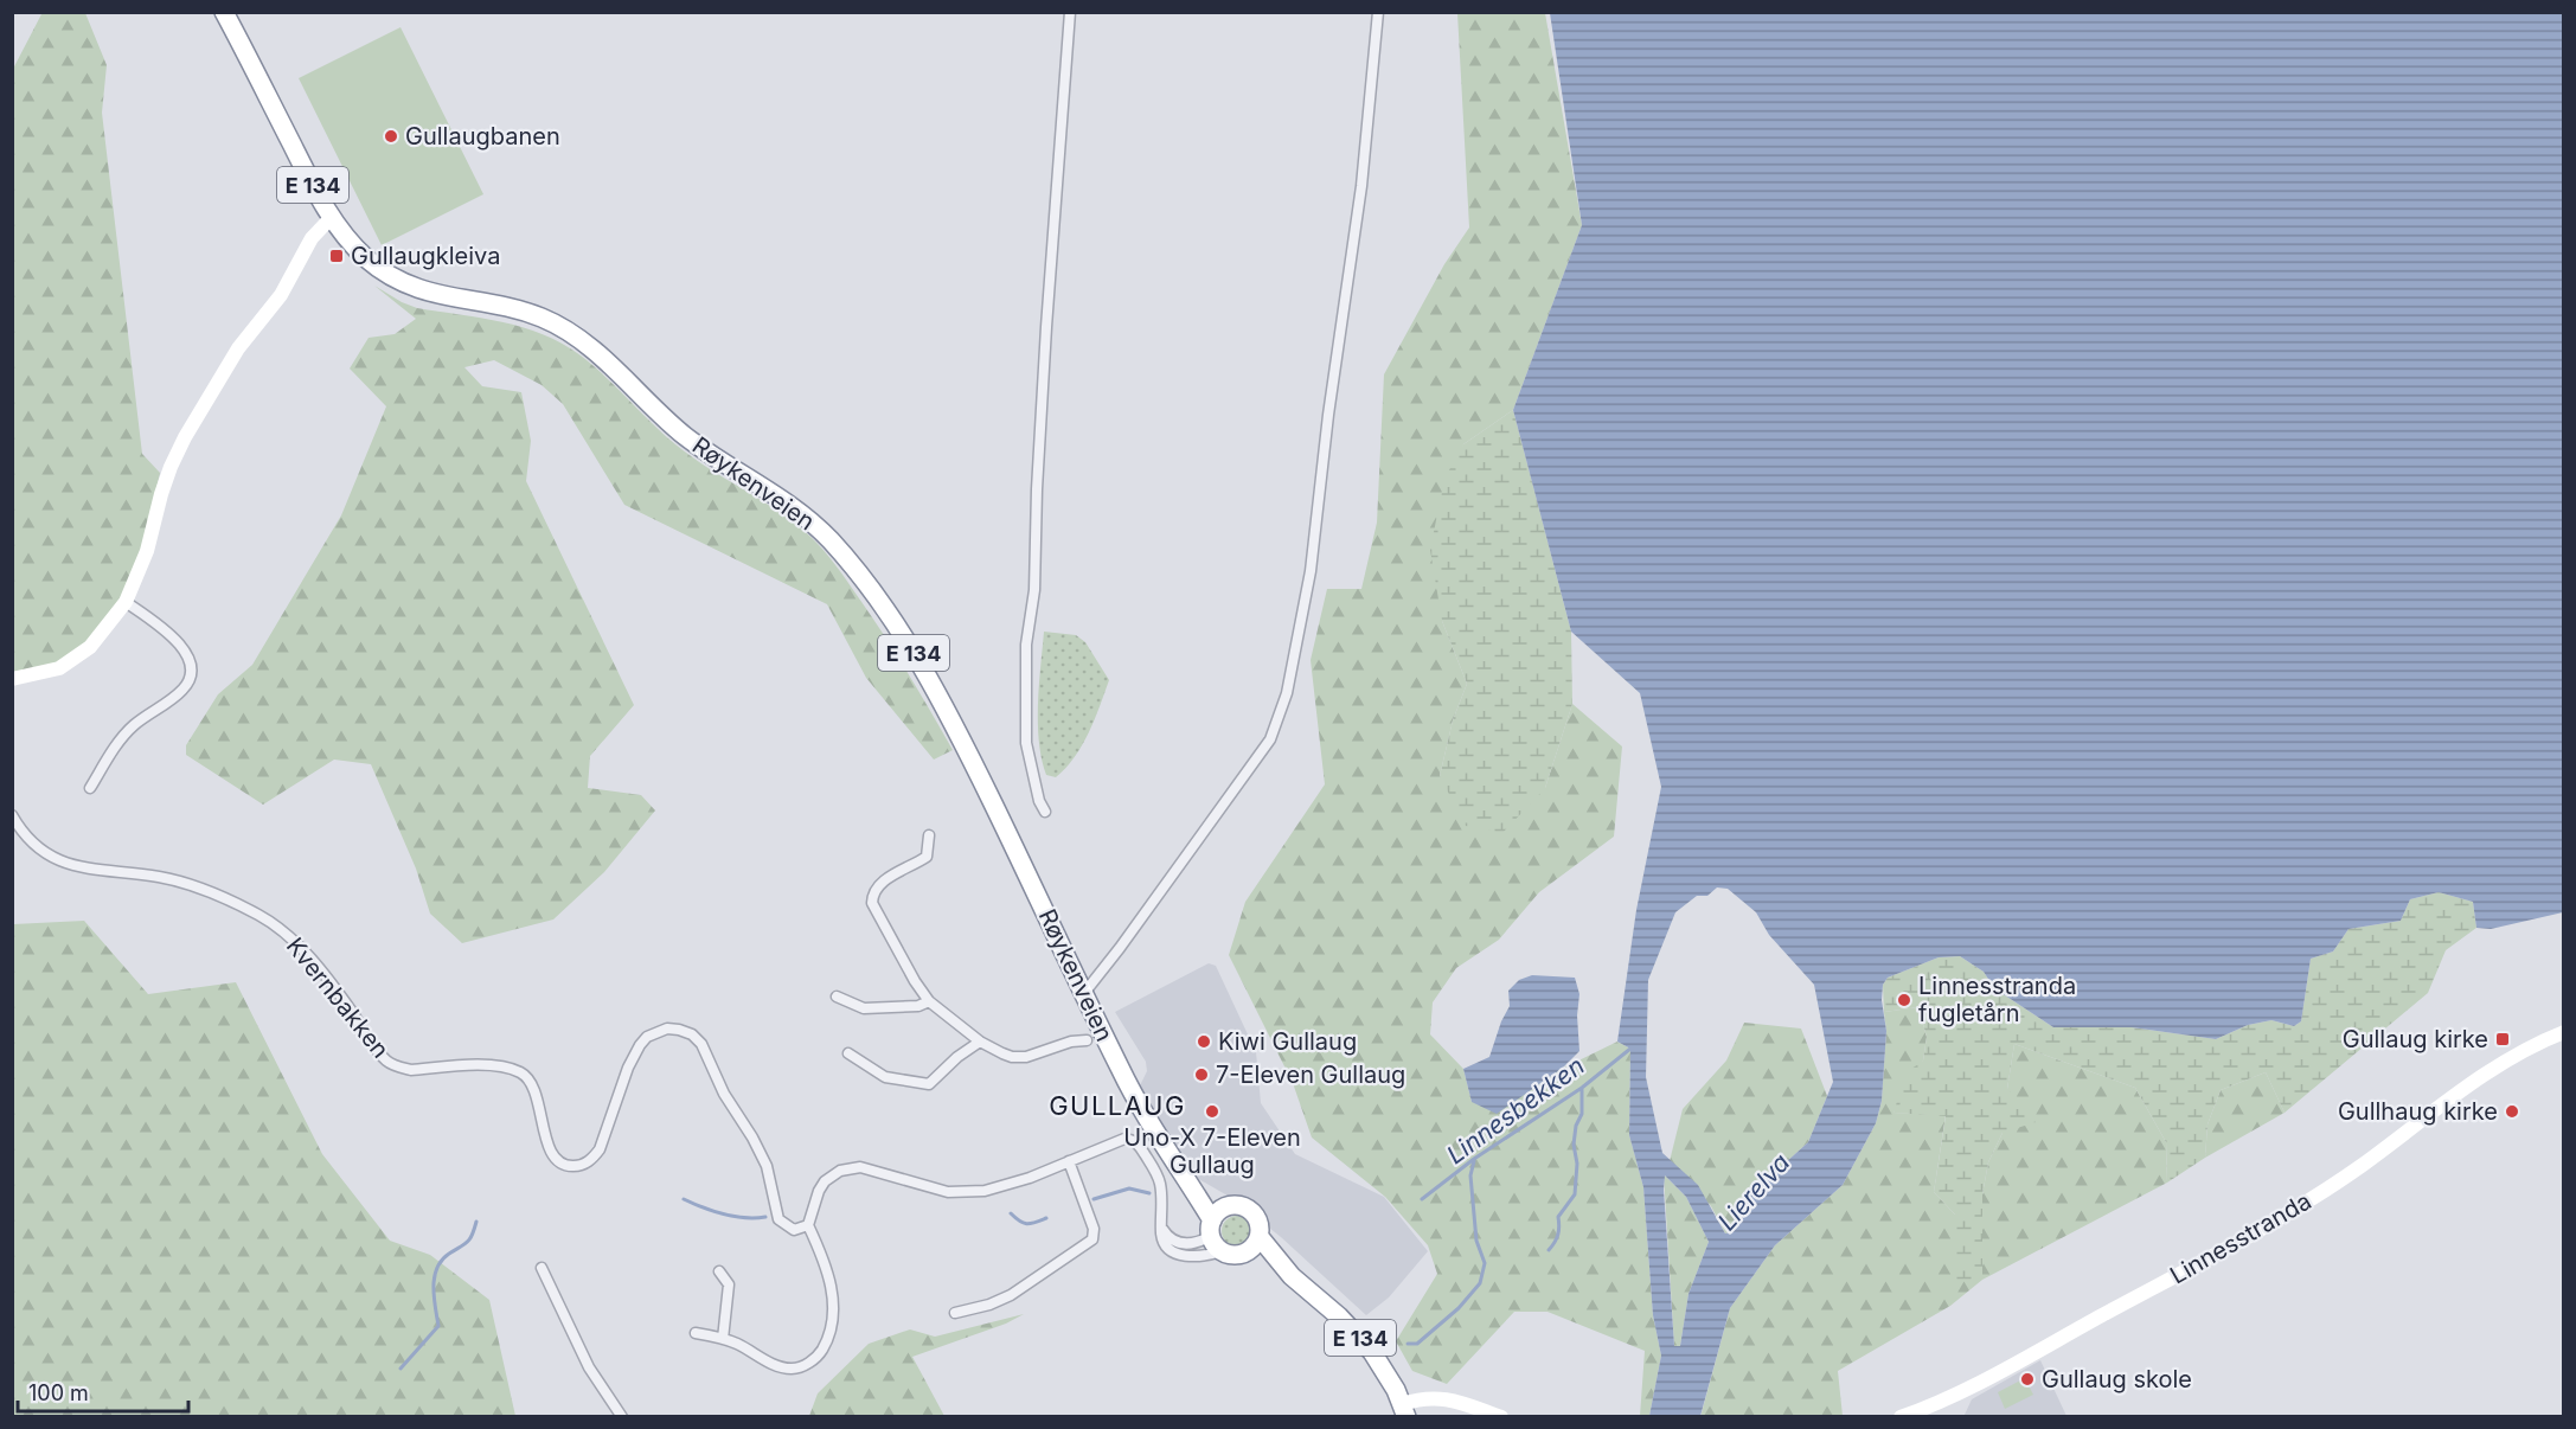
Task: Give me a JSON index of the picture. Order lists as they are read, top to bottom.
{
  "streets": {
    "highway": ["E 134", "Røykenveien"],
    "street": ["Kvernbakken", "Linnesstranda"]
  },
  "crossings": [
    ["E 134", "Røykenveien"]
  ],
  "districts": ["GULLAUG"],
  "water": ["Linnesbekken", "Lierelva"],
  "places": {
    "other": [
      "Gullaugbanen",
      "Linnesstranda fugletårn",
      "Kiwi Gullaug",
      "7-Eleven Gullaug",
      "Uno-X 7-Eleven Gullaug",
      "Gullhaug kirke",
      "Gullaug skole"
    ],
    "transit": ["Gullaugkleiva", "Gullaug kirke"]
  },
  "scale_bar": "100 m"
}
